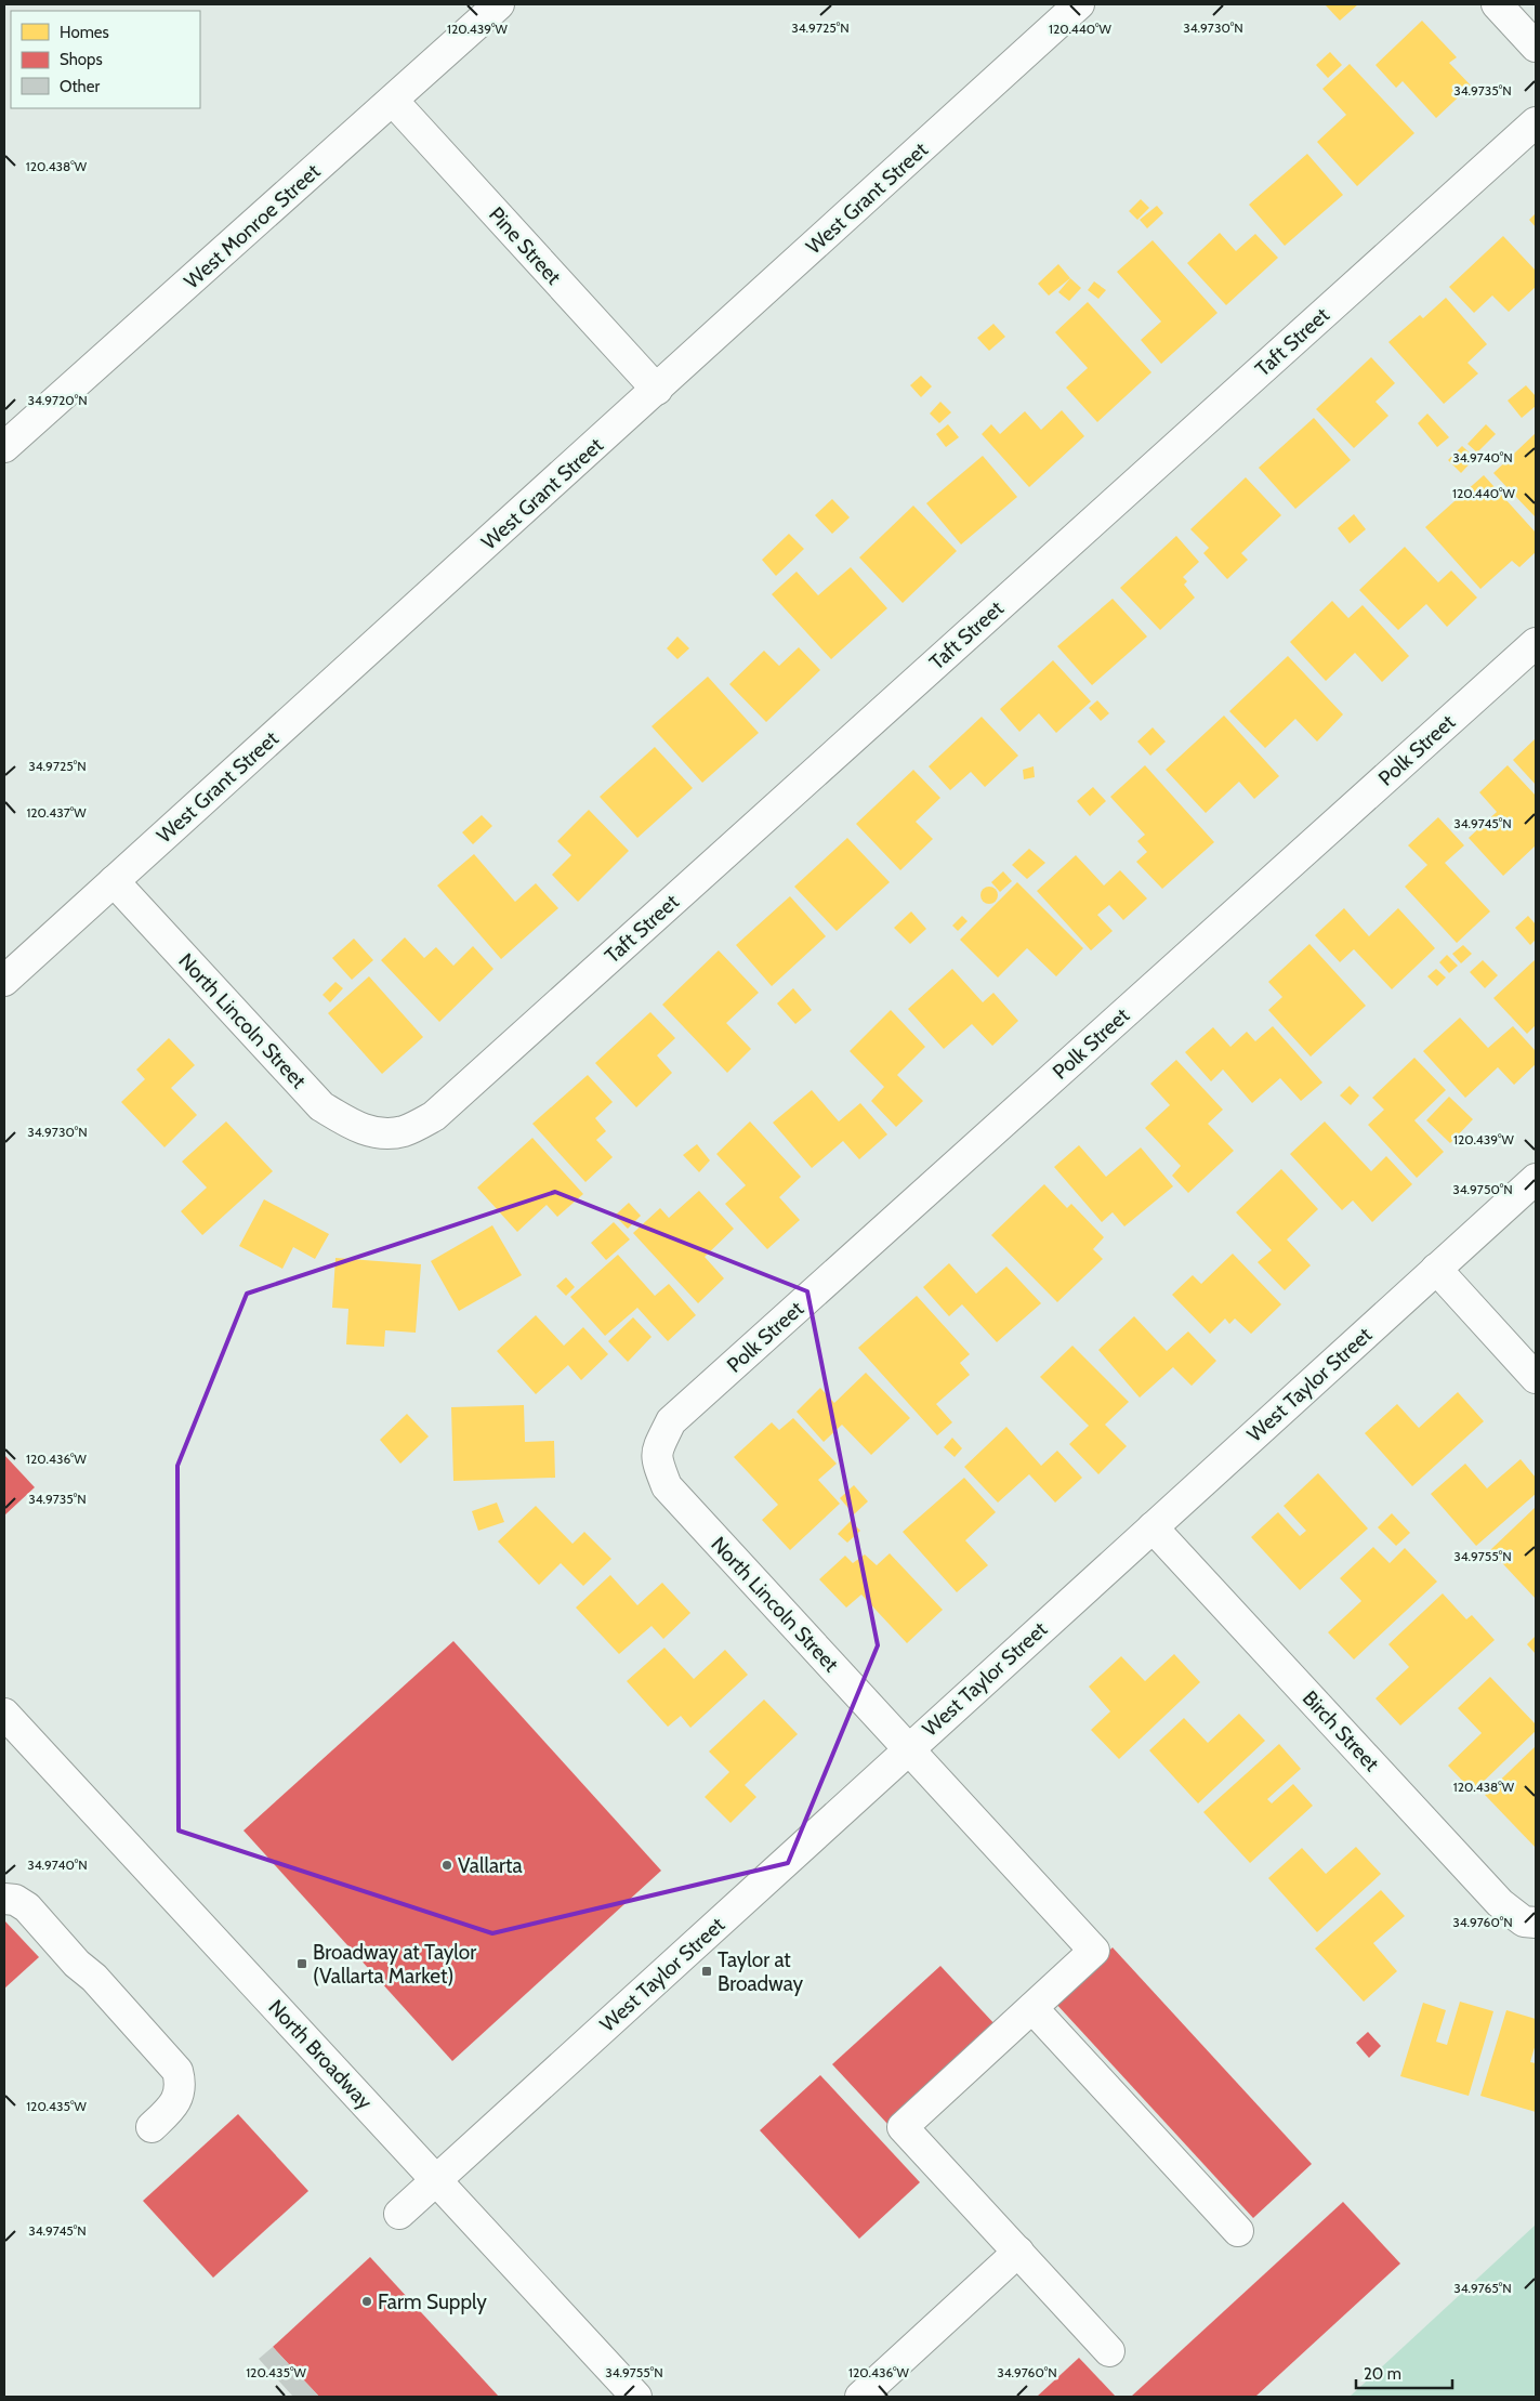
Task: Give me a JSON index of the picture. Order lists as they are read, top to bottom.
{
  "streets": {
    "street": [
      "West Grant Street",
      "West Monroe Street",
      "Pine Street",
      "Taft Street",
      "Polk Street",
      "North Lincoln Street",
      "West Taylor Street",
      "Birch Street",
      "North Broadway"
    ]
  },
  "crossings": [
    ["West Grant Street", "Pine Street"],
    ["West Grant Street", "North Lincoln Street"],
    ["West Monroe Street", "Pine Street"],
    ["Taft Street", "North Lincoln Street"],
    ["Polk Street", "North Lincoln Street"],
    ["North Lincoln Street", "West Taylor Street"],
    ["West Taylor Street", "Birch Street"],
    ["West Taylor Street", "North Broadway"]
  ],
  "places": {
    "other": ["Vallarta", "Farm Supply"],
    "transit": ["Broadway at Taylor (Vallarta Market)", "Taylor at Broadway"]
  },
  "legend": ["Homes", "Shops", "Other"],
  "scale_bar": "20 m",
  "coordinates": [
    "34.9725°N",
    "34.9730°N",
    "120.440°W",
    "120.439°W",
    "34.9735°N",
    "120.438°W",
    "34.9720°N",
    "34.9740°N",
    "120.437°W",
    "34.9745°N",
    "34.9750°N",
    "120.436°W",
    "34.9755°N",
    "34.9760°N",
    "120.435°W",
    "34.9765°N"
  ]
}
